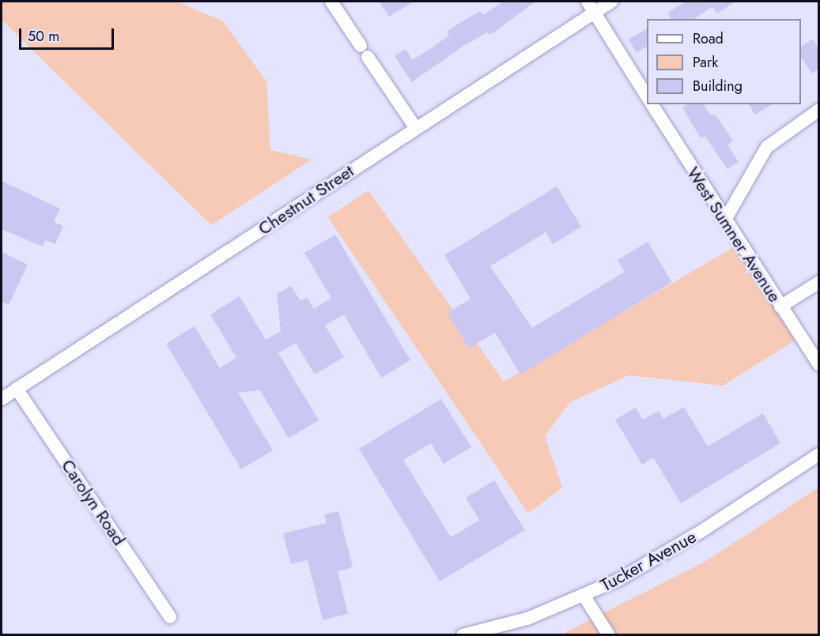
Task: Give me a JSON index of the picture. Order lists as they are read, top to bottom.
{
  "streets": {
    "street": [
      "Chestnut Street",
      "West Sumner Avenue",
      "Carolyn Road",
      "Tucker Avenue"
    ]
  },
  "crossings": [
    ["Chestnut Street", "Carolyn Road"]
  ],
  "legend": ["Road", "Park", "Building"],
  "scale_bar": "50 m"
}
